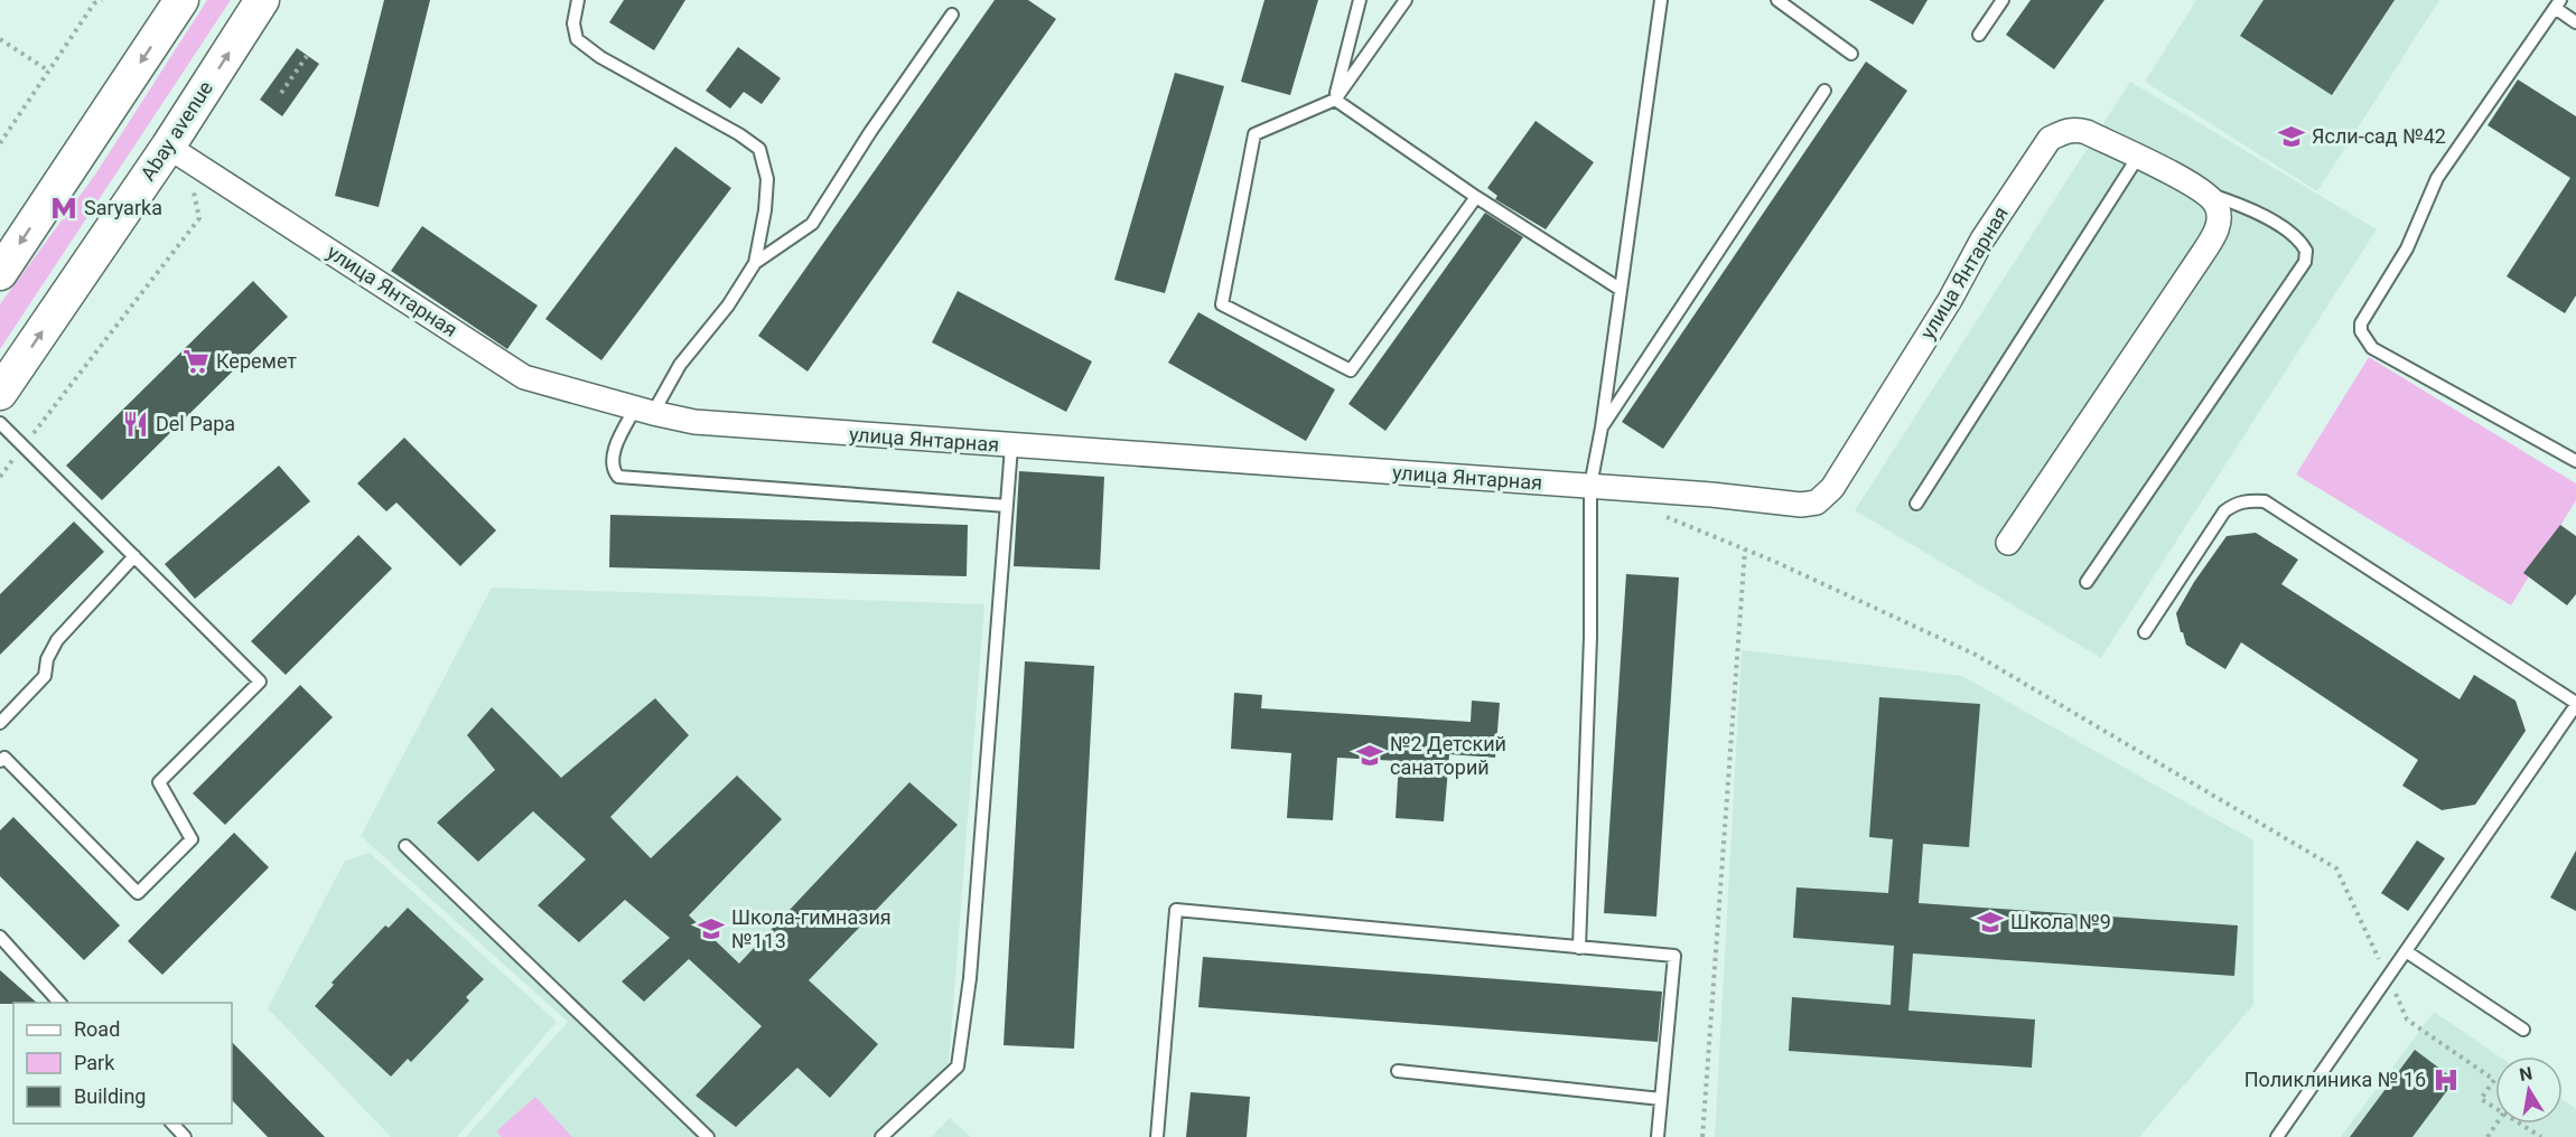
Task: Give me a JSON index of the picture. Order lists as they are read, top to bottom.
{
  "streets": {
    "main road": ["Abay avenue"],
    "street": ["улица Янтарная"]
  },
  "crossings": [
    ["Abay avenue", "улица Янтарная"]
  ],
  "places": {
    "school or university": [
      "Ясли-сад №42",
      "№2 Детский санаторий",
      "Школа №9",
      "Школа-гимназия №113"
    ],
    "metro station": ["Saryarka"],
    "supermarket": ["Керемет"],
    "restaurant": ["Del Papa"],
    "hospital": ["Поликлиника № 16"]
  },
  "legend": ["Road", "Park", "Building"],
  "north": "top"
}
